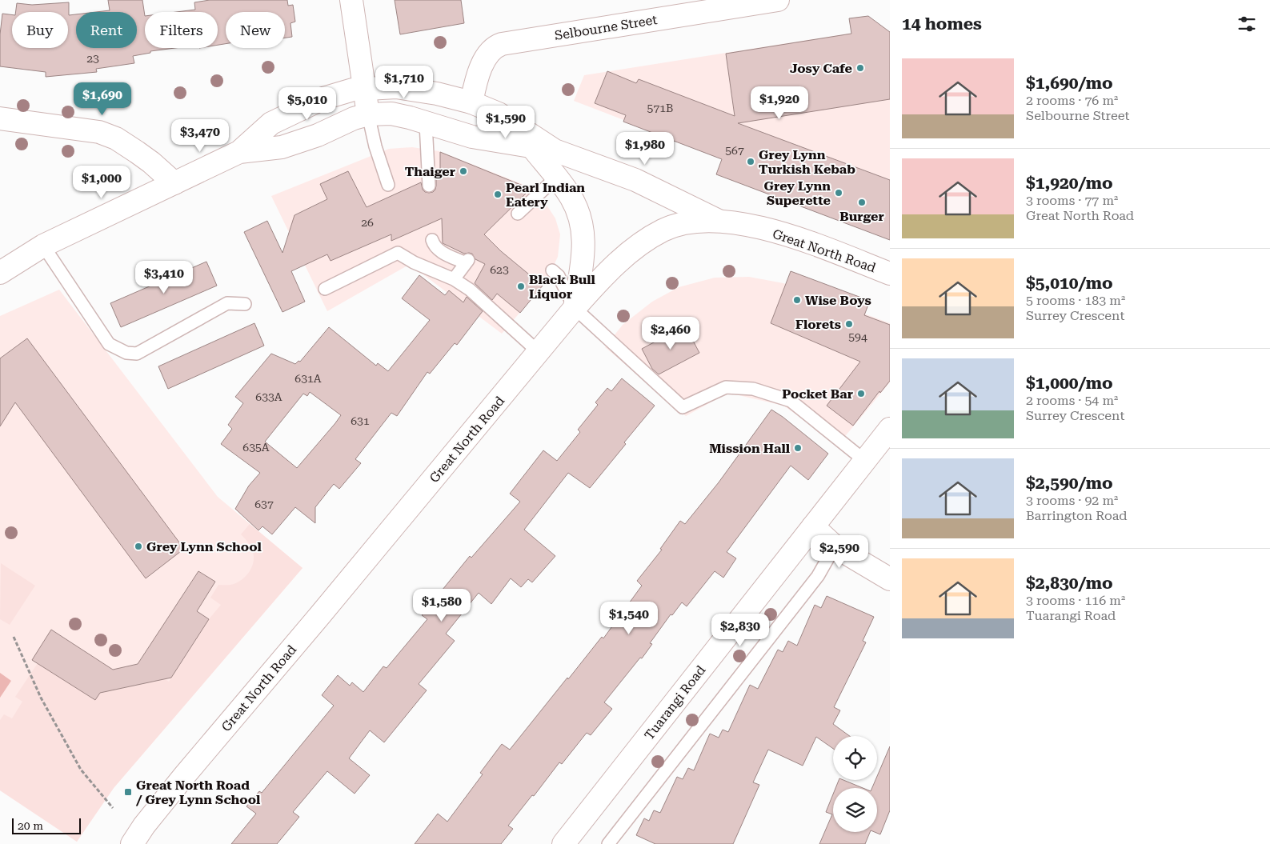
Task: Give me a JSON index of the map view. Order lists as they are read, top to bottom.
{
  "streets": {
    "main road": ["Selbourne Street", "Great North Road", "Tuarangi Road"]
  },
  "places": {
    "other": [
      "Josy Cafe",
      "Grey Lynn Turkish Kebab",
      "Thaiger",
      "Grey Lynn Superette",
      "Pearl Indian Eatery",
      "Burger",
      "Black Bull Liquor",
      "Wise Boys",
      "Florets",
      "Pocket Bar",
      "Mission Hall",
      "Grey Lynn School"
    ],
    "transit": ["Great North Road / Grey Lynn School"]
  },
  "house_numbers": [
    "23",
    "571B",
    "567",
    "26",
    "623",
    "594",
    "631A",
    "633A",
    "631",
    "635A",
    "637"
  ],
  "scale_bar": "20 m",
  "page": {
    "heading": "14 homes",
    "chip": [
      "Buy",
      "Rent",
      "Filters",
      "New"
    ],
    "list": [
      {
        "name": "$1,690/mo",
        "note": "2 rooms · 76 m² · Selbourne Street"
      },
      {
        "name": "$1,920/mo",
        "note": "3 rooms · 77 m² · Great North Road"
      },
      {
        "name": "$5,010/mo",
        "note": "5 rooms · 183 m² · Surrey Crescent"
      },
      {
        "name": "$1,000/mo",
        "note": "2 rooms · 54 m² · Surrey Crescent"
      },
      {
        "name": "$2,590/mo",
        "note": "3 rooms · 92 m² · Barrington Road"
      },
      {
        "name": "$2,830/mo",
        "note": "3 rooms · 116 m² · Tuarangi Road"
      }
    ],
    "price": [
      "$1,710",
      "$1,690",
      "$1,920",
      "$5,010",
      "$1,590",
      "$3,470",
      "$1,980",
      "$1,000",
      "$3,410",
      "$2,460",
      "$2,590",
      "$1,580",
      "$1,540",
      "$2,830"
    ],
    "scale": "20 m"
  }
}
